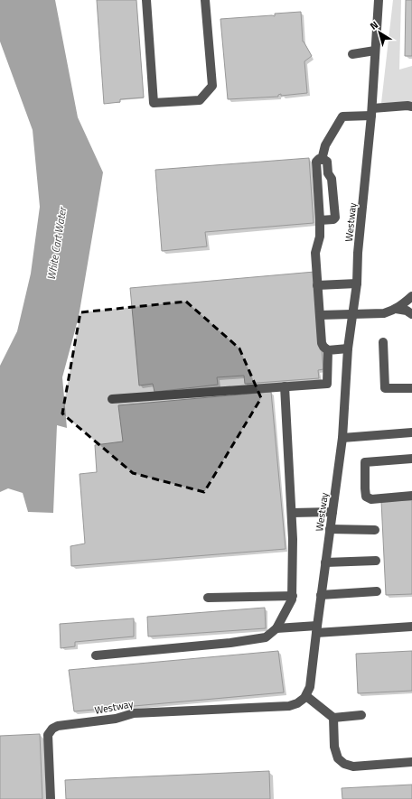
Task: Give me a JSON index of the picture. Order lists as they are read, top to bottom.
{
  "streets": {
    "lane": ["Westway"]
  },
  "water": ["White Cart Water"],
  "north": "top left"
}
